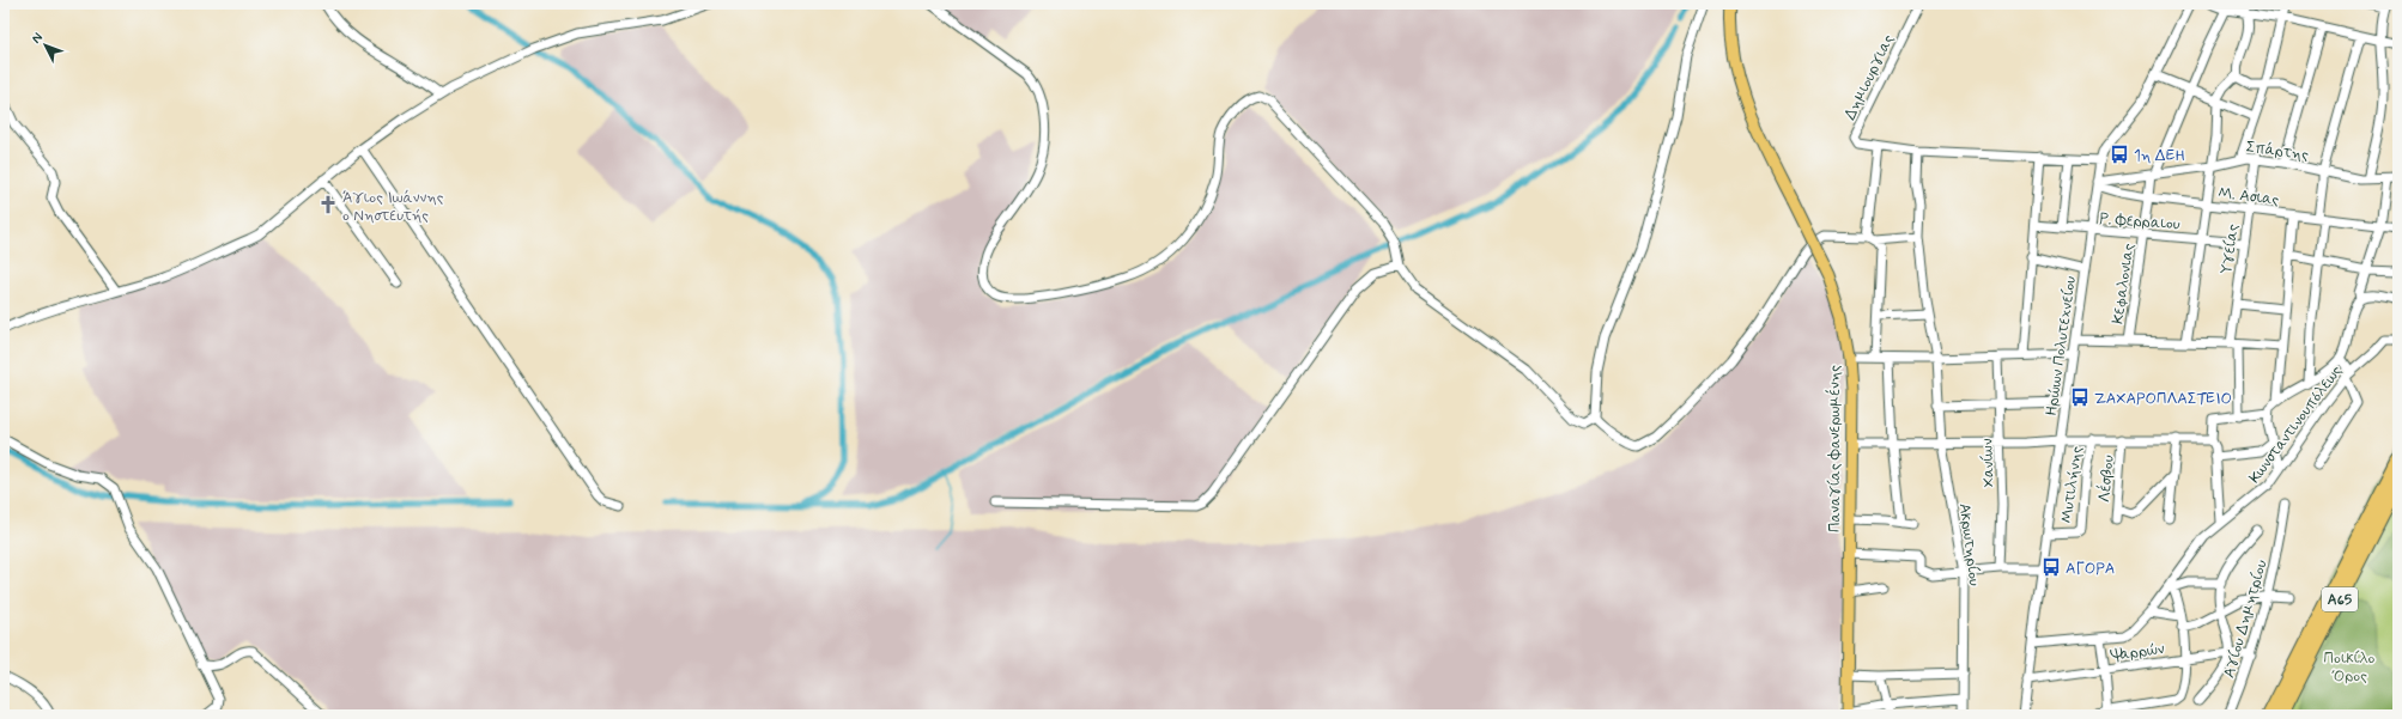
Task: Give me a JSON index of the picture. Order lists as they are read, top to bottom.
{
  "streets": {
    "highway": ["Α65"],
    "main road": ["Παναγίας Φανερωμένης"],
    "street": [
      "Δημιουργιας",
      "Σπάρτης",
      "Μ. Ασιας",
      "Ρ. Φερραιου",
      "Υγείας",
      "Κεφαλονιας",
      "Ηρώων Πολυτεχνείου",
      "Κωνσταντινουπόλεως",
      "Χανίων",
      "Λέσβου",
      "Μυτιλήνης",
      "Ακρωτηρίου",
      "Αγίου Δημητρίου",
      "Ψαρρών"
    ]
  },
  "crossings": [
    ["Σπάρτης", "Μ. Ασιας"],
    ["Σπάρτης", "Υγείας"],
    ["Σπάρτης", "Κεφαλονιας"],
    ["Σπάρτης", "Ηρώων Πολυτεχνείου"],
    ["Σπάρτης", "Κωνσταντινουπόλεως"],
    ["Μ. Ασιας", "Υγείας"],
    ["Μ. Ασιας", "Κεφαλονιας"],
    ["Μ. Ασιας", "Ηρώων Πολυτεχνείου"],
    ["Μ. Ασιας", "Κωνσταντινουπόλεως"],
    ["Ρ. Φερραιου", "Υγείας"],
    ["Ρ. Φερραιου", "Κεφαλονιας"],
    ["Ρ. Φερραιου", "Ηρώων Πολυτεχνείου"],
    ["Ηρώων Πολυτεχνείου", "Κωνσταντινουπόλεως"],
    ["Ηρώων Πολυτεχνείου", "Μυτιλήνης"],
    ["Ηρώων Πολυτεχνείου", "Ψαρρών"],
    ["Αγίου Δημητρίου", "Ψαρρών"]
  ],
  "parks": ["Ποικίλο Όρος"],
  "places": {
    "bus stop": ["1η ΔΕΗ", "ΖΑΧΑΡΟΠΛΑΣΤΕΙΟ", "ΑΓΟΡΑ"],
    "church": ["Άγιος Ιωάννης ο Νηστευτής"]
  },
  "north": "top left"
}
